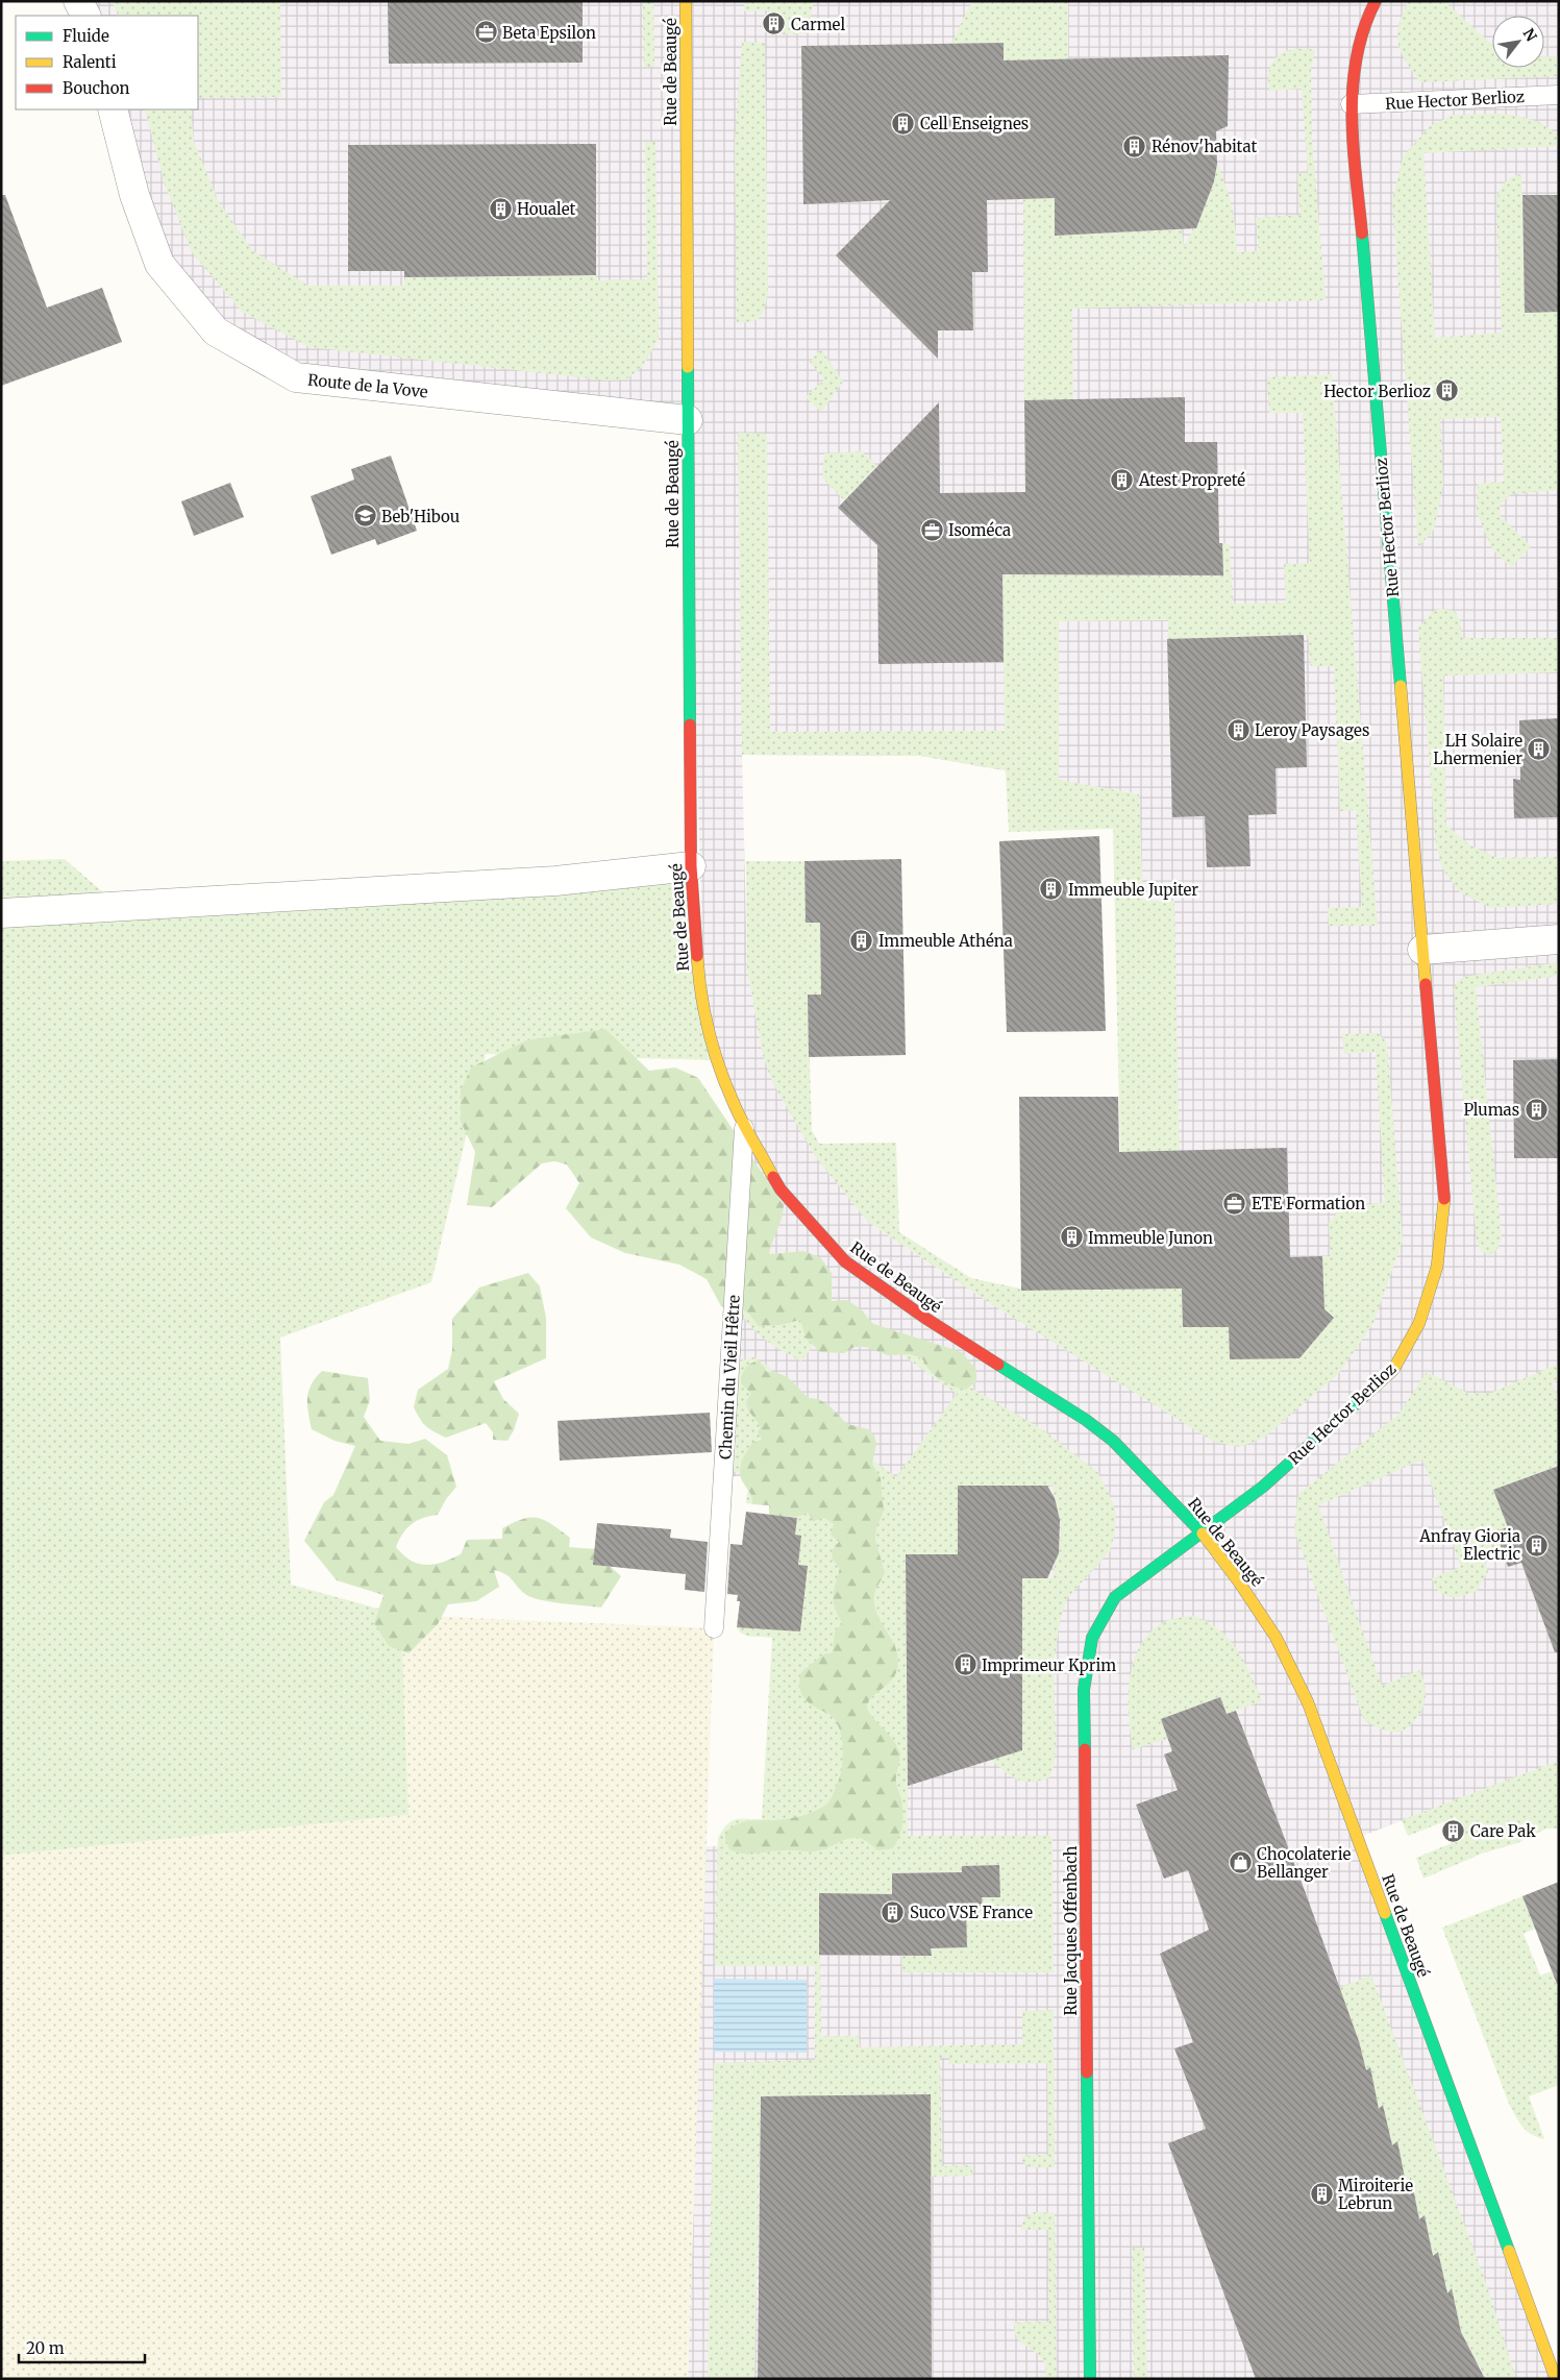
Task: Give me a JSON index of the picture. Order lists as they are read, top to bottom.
{
  "streets": {
    "street": [
      "Rue de Beaugé",
      "Rue Hector Berlioz",
      "Route de la Vove",
      "Rue Jacques Offenbach"
    ],
    "lane": ["Chemin du Vieil Hêtre"]
  },
  "crossings": [
    ["Rue de Beaugé", "Rue Hector Berlioz"],
    ["Rue de Beaugé", "Route de la Vove"],
    ["Rue de Beaugé", "Chemin du Vieil Hêtre"],
    ["Rue de Beaugé", "Rue Jacques Offenbach"],
    ["Rue Hector Berlioz", "Rue Jacques Offenbach"]
  ],
  "places": {
    "building": [
      "Carmel",
      "Cell Enseignes",
      "Rénov'habitat",
      "Houalet",
      "Hector Berlioz",
      "Atest Propreté",
      "Leroy Paysages",
      "LH Solaire Lhermenier",
      "Immeuble Jupiter",
      "Immeuble Athéna",
      "Plumas",
      "Immeuble Junon",
      "Anfray Gioria Electric",
      "Imprimeur Kprim",
      "Care Pak",
      "Suco VSE France",
      "Miroiterie Lebrun"
    ],
    "office": ["Beta Epsilon", "Isoméca", "ETE Formation"],
    "school or university": ["Beb'Hibou"],
    "shop": ["Chocolaterie Bellanger"]
  },
  "legend": ["Fluide", "Ralenti", "Bouchon"],
  "scale_bar": "20 m",
  "north": "top right"
}
